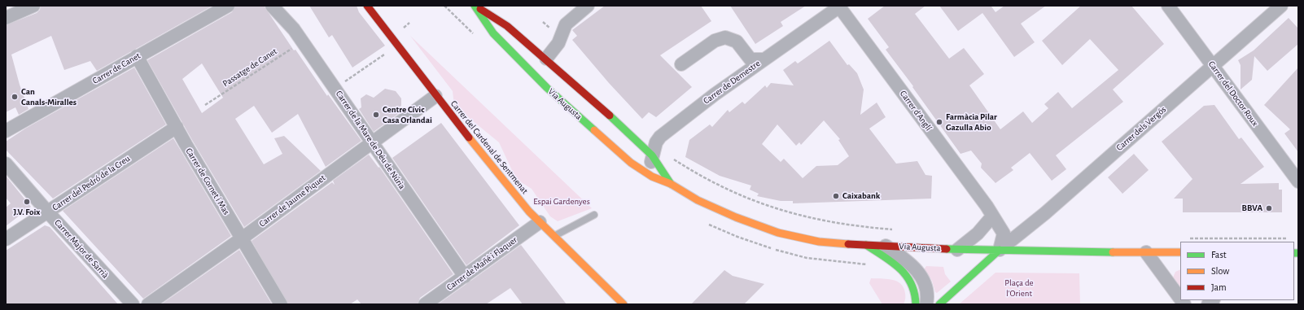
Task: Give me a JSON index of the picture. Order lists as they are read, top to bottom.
{
  "streets": {
    "main road": ["Via Augusta", "Carrer del Cardenal de Sentmenat"],
    "street": [
      "Carrer de Canet",
      "Carrer de Demestre",
      "Carrer del Doctor Roux",
      "Carrer d'Anglí",
      "Carrer dels Vergós",
      "Carrer de la Mare de Déu de Núria",
      "Carrer de Cornet i Mas",
      "Carrer del Pedró de la Creu",
      "Carrer de Jaume Piquet",
      "Carrer Major de Sarrià",
      "Carrer de Mañé i Flaquer"
    ],
    "path": ["Passatge de Canet"]
  },
  "crossings": [
    ["Passatge de Canet", "Carrer de la Mare de Déu de Núria"],
    ["Carrer de Canet", "Carrer de Cornet i Mas"],
    ["Carrer de Demestre", "Via Augusta"],
    ["Carrer de Demestre", "Carrer d'Anglí"],
    ["Carrer del Doctor Roux", "Carrer dels Vergós"],
    ["Via Augusta", "Carrer d'Anglí"],
    ["Via Augusta", "Carrer dels Vergós"],
    ["Carrer d'Anglí", "Carrer dels Vergós"],
    ["Carrer de la Mare de Déu de Núria", "Carrer de Jaume Piquet"],
    ["Carrer de la Mare de Déu de Núria", "Carrer de Mañé i Flaquer"],
    ["Carrer del Cardenal de Sentmenat", "Carrer de Jaume Piquet"],
    ["Carrer del Cardenal de Sentmenat", "Carrer de Mañé i Flaquer"],
    ["Carrer de Cornet i Mas", "Carrer del Pedró de la Creu"],
    ["Carrer de Cornet i Mas", "Carrer de Jaume Piquet"],
    ["Carrer del Pedró de la Creu", "Carrer Major de Sarrià"]
  ],
  "parks": ["Espai Gardenyes", "Plaça de l'Orient"],
  "places": [
    "Can Canals-Miralles",
    "Centre Cívic Casa Orlandai",
    "Farmàcia Pilar Gazulla Abio",
    "Caixabank",
    "J.V. Foix",
    "BBVA"
  ],
  "legend": ["Fast", "Slow", "Jam"]
}
